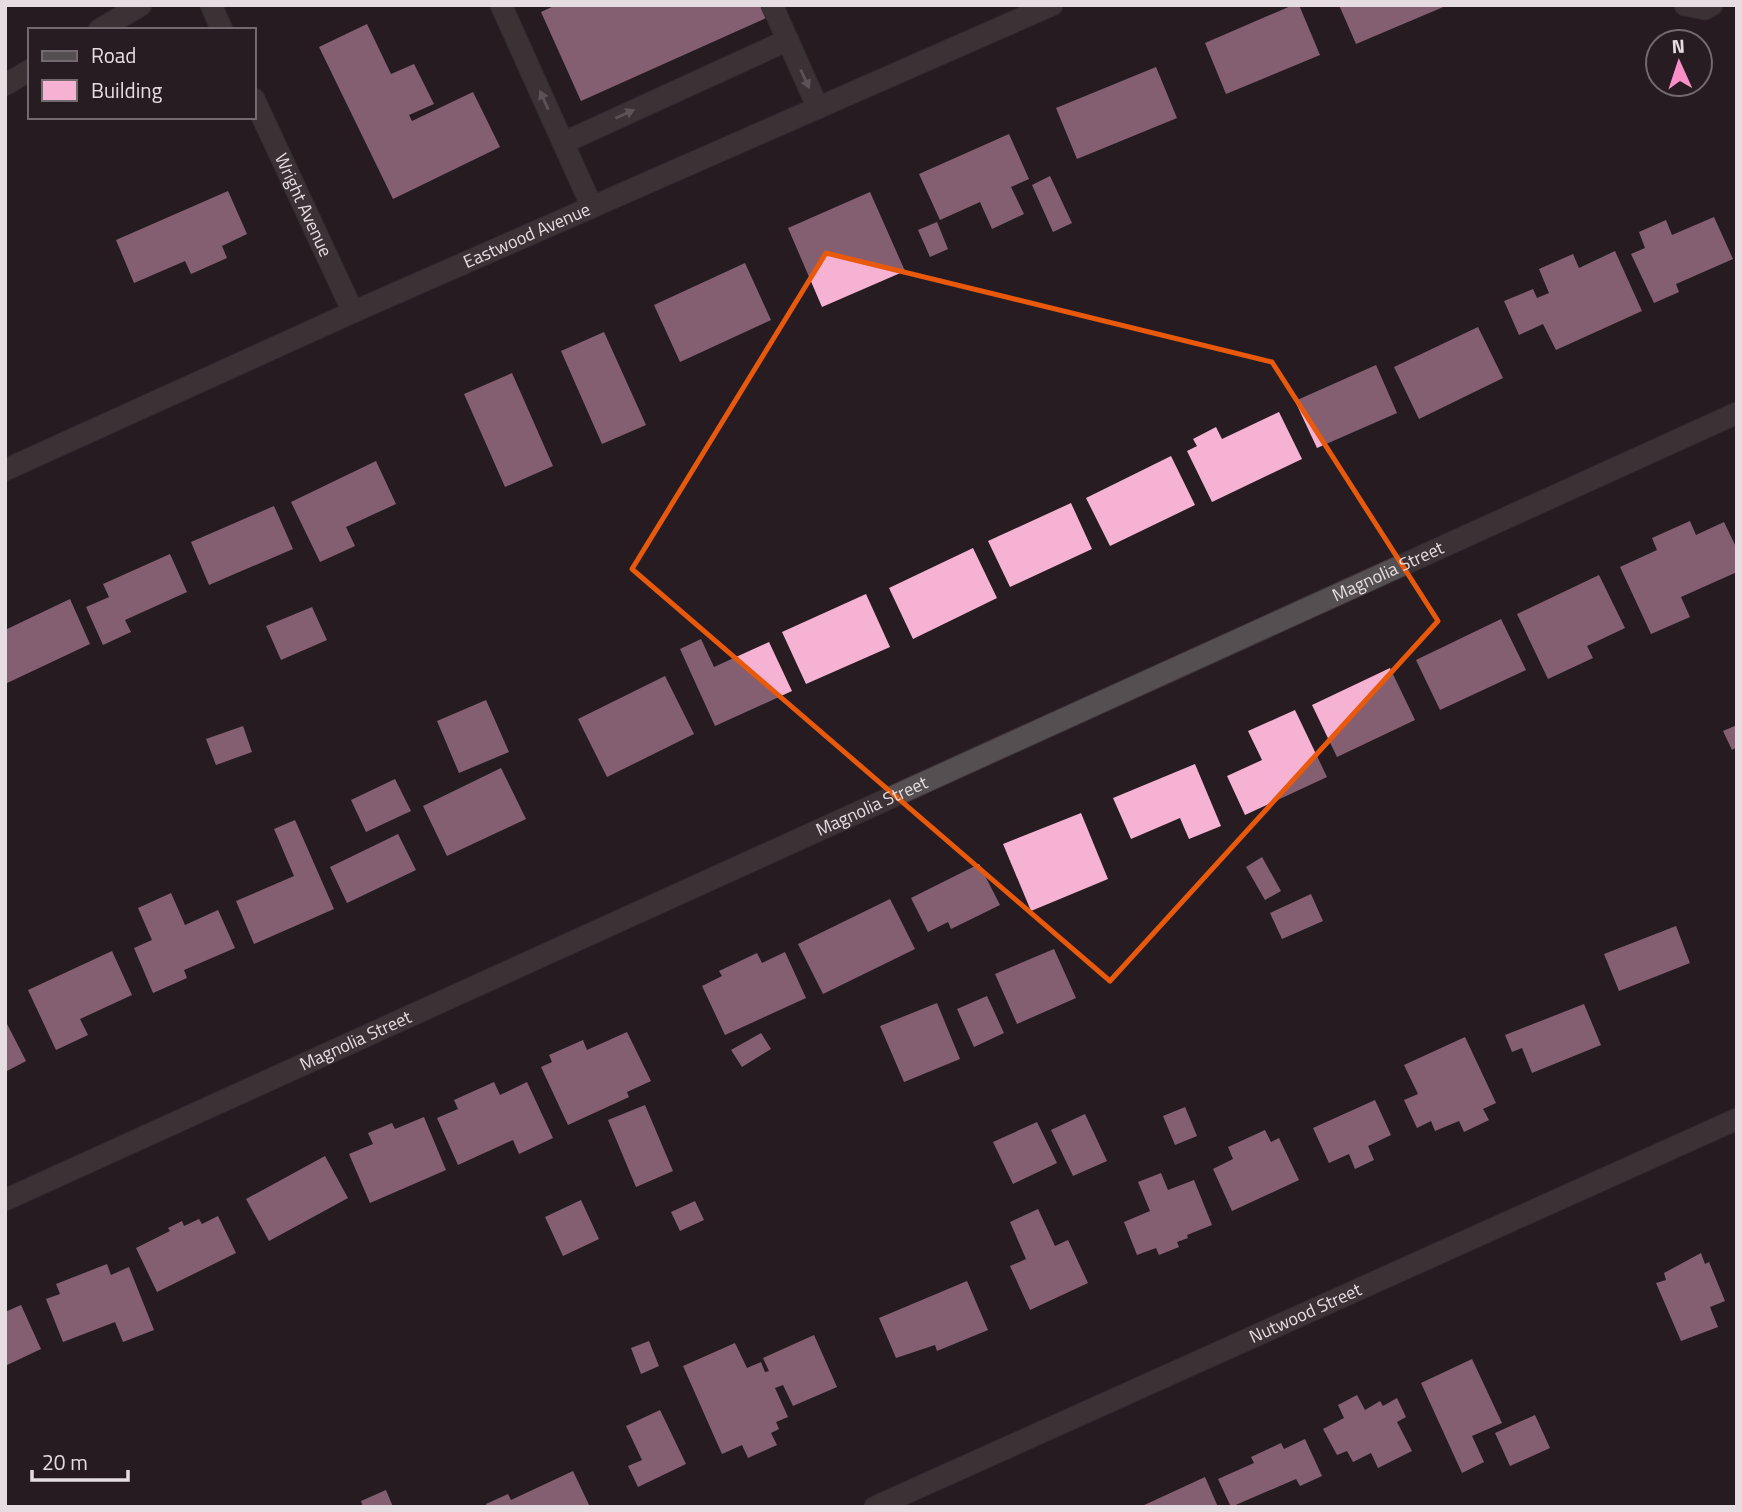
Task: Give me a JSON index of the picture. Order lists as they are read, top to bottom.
{
  "streets": {
    "street": [
      "Wright Avenue",
      "Eastwood Avenue",
      "Magnolia Street",
      "Nutwood Street"
    ]
  },
  "crossings": [
    ["Wright Avenue", "Eastwood Avenue"]
  ],
  "legend": ["Road", "Building"],
  "scale_bar": "20 m",
  "north": "top"
}
